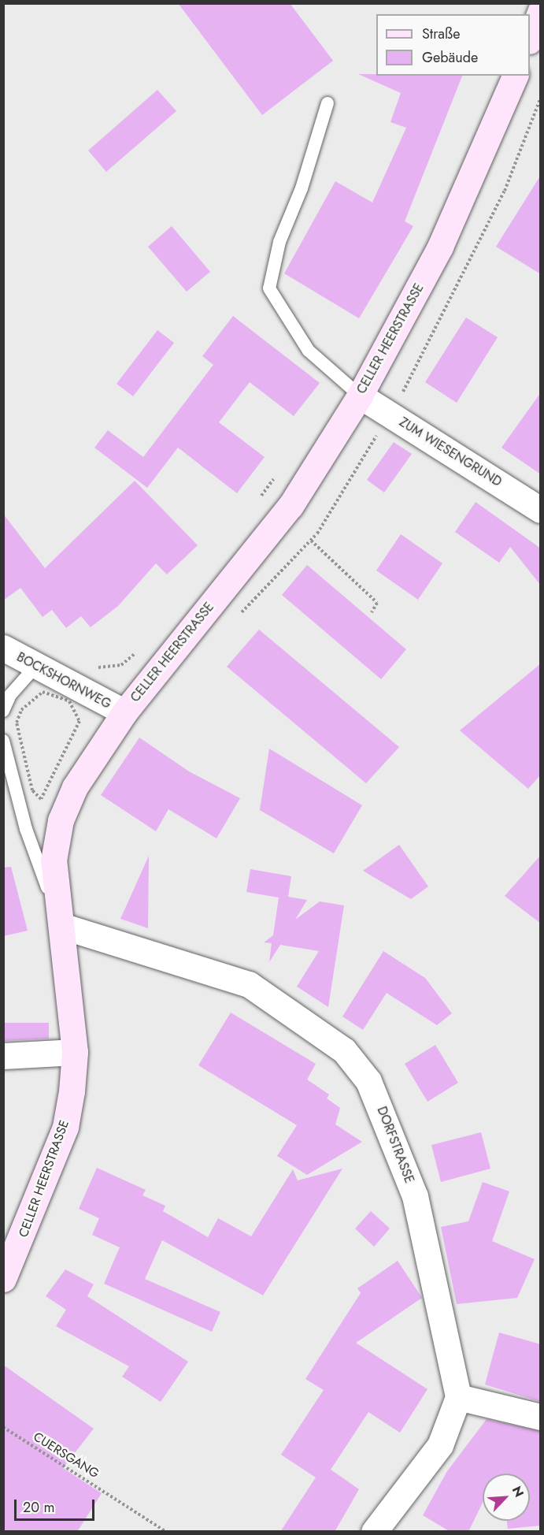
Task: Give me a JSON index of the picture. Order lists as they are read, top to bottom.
{
  "streets": {
    "main road": ["CELLER HEERSTRASSE"],
    "street": ["ZUM WIESENGRUND", "BOCKSHORNWEG", "DORFSTRASSE"],
    "path": ["CUERSGANG"]
  },
  "crossings": [
    ["CELLER HEERSTRASSE", "ZUM WIESENGRUND"],
    ["CELLER HEERSTRASSE", "BOCKSHORNWEG"],
    ["CELLER HEERSTRASSE", "DORFSTRASSE"]
  ],
  "legend": ["Straße", "Gebäude"],
  "scale_bar": "20 m",
  "north": "top right"
}
